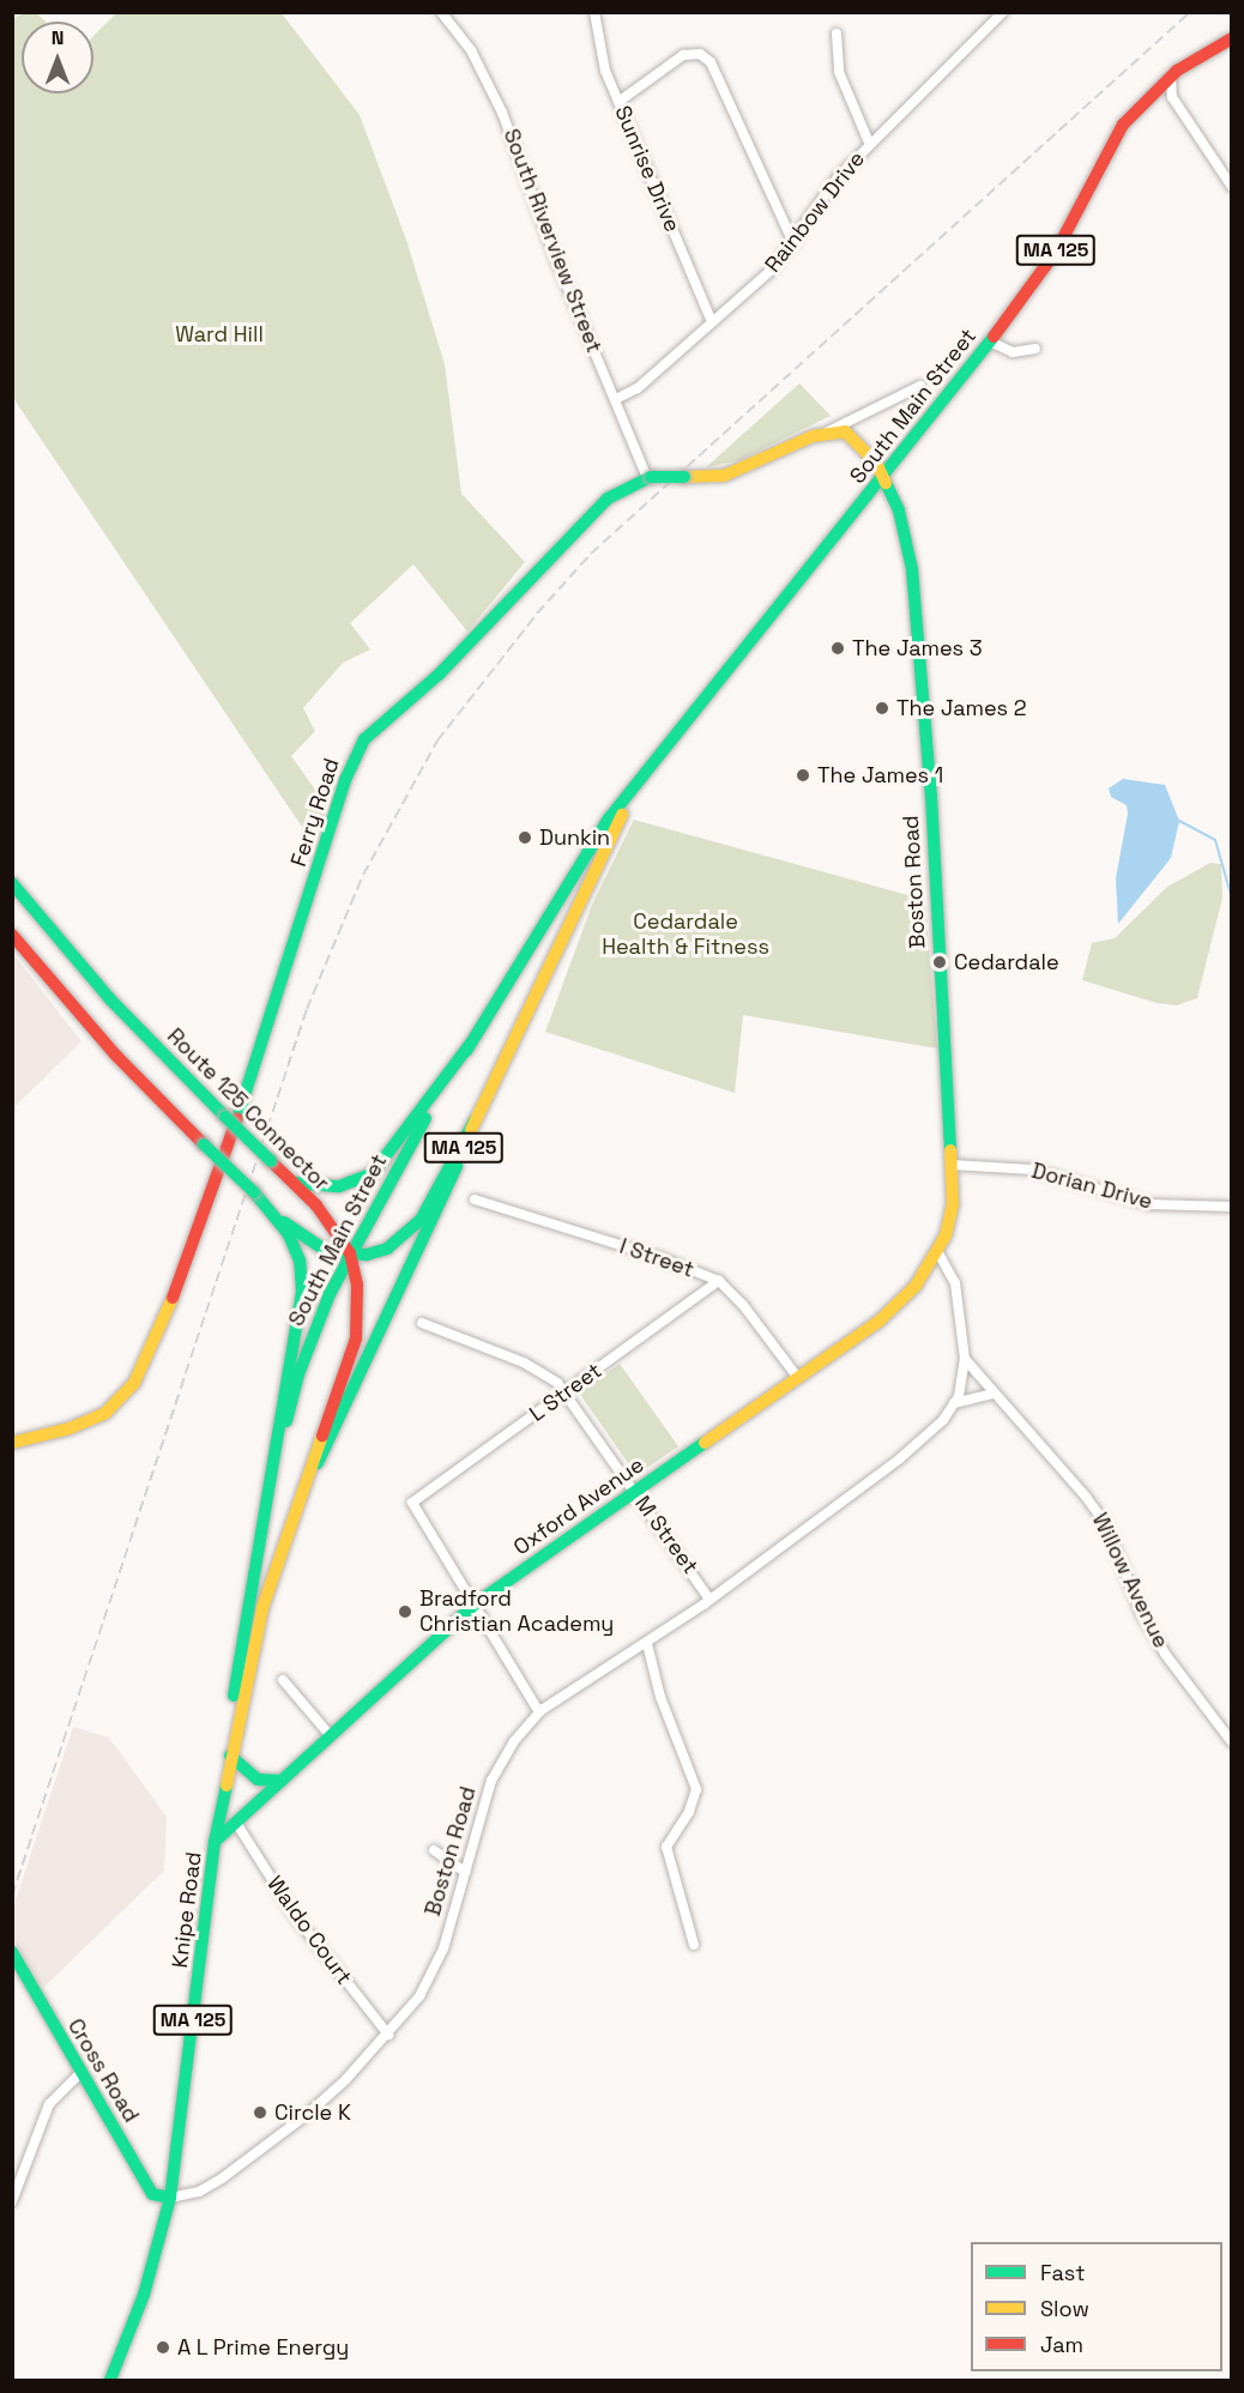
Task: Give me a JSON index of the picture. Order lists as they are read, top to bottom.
{
  "streets": {
    "main road": [
      "MA 125",
      "South Main Street",
      "Ferry Road",
      "Boston Road",
      "Route 125 Connector",
      "Oxford Avenue",
      "Knipe Road",
      "Cross Road"
    ],
    "street": [
      "Sunrise Drive",
      "Rainbow Drive",
      "South Riverview Street",
      "Dorian Drive",
      "I Street",
      "L Street",
      "M Street",
      "Willow Avenue",
      "Waldo Court"
    ]
  },
  "crossings": [
    ["Sunrise Drive", "Rainbow Drive"],
    ["Rainbow Drive", "South Riverview Street"],
    ["South Riverview Street", "Ferry Road"],
    ["MA 125", "Boston Road"],
    ["MA 125", "Knipe Road"],
    ["MA 125", "Cross Road"],
    ["South Main Street", "Boston Road"],
    ["South Main Street", "Route 125 Connector"],
    ["South Main Street", "Oxford Avenue"],
    ["South Main Street", "Knipe Road"],
    ["Boston Road", "Dorian Drive"],
    ["Boston Road", "Oxford Avenue"],
    ["Boston Road", "M Street"],
    ["Boston Road", "Willow Avenue"],
    ["Boston Road", "Knipe Road"],
    ["Boston Road", "Waldo Court"],
    ["Boston Road", "Cross Road"],
    ["I Street", "L Street"],
    ["I Street", "Oxford Avenue"],
    ["L Street", "Oxford Avenue"],
    ["L Street", "M Street"],
    ["Oxford Avenue", "M Street"],
    ["Oxford Avenue", "Knipe Road"],
    ["Oxford Avenue", "Waldo Court"],
    ["Knipe Road", "Cross Road"]
  ],
  "parks": ["Ward Hill", "Cedardale Health & Fitness"],
  "places": [
    "The James 3",
    "The James 2",
    "The James 1",
    "Dunkin",
    "Cedardale",
    "Bradford Christian Academy",
    "Circle K",
    "A L Prime Energy"
  ],
  "legend": ["Fast", "Slow", "Jam"],
  "north": "top"
}
